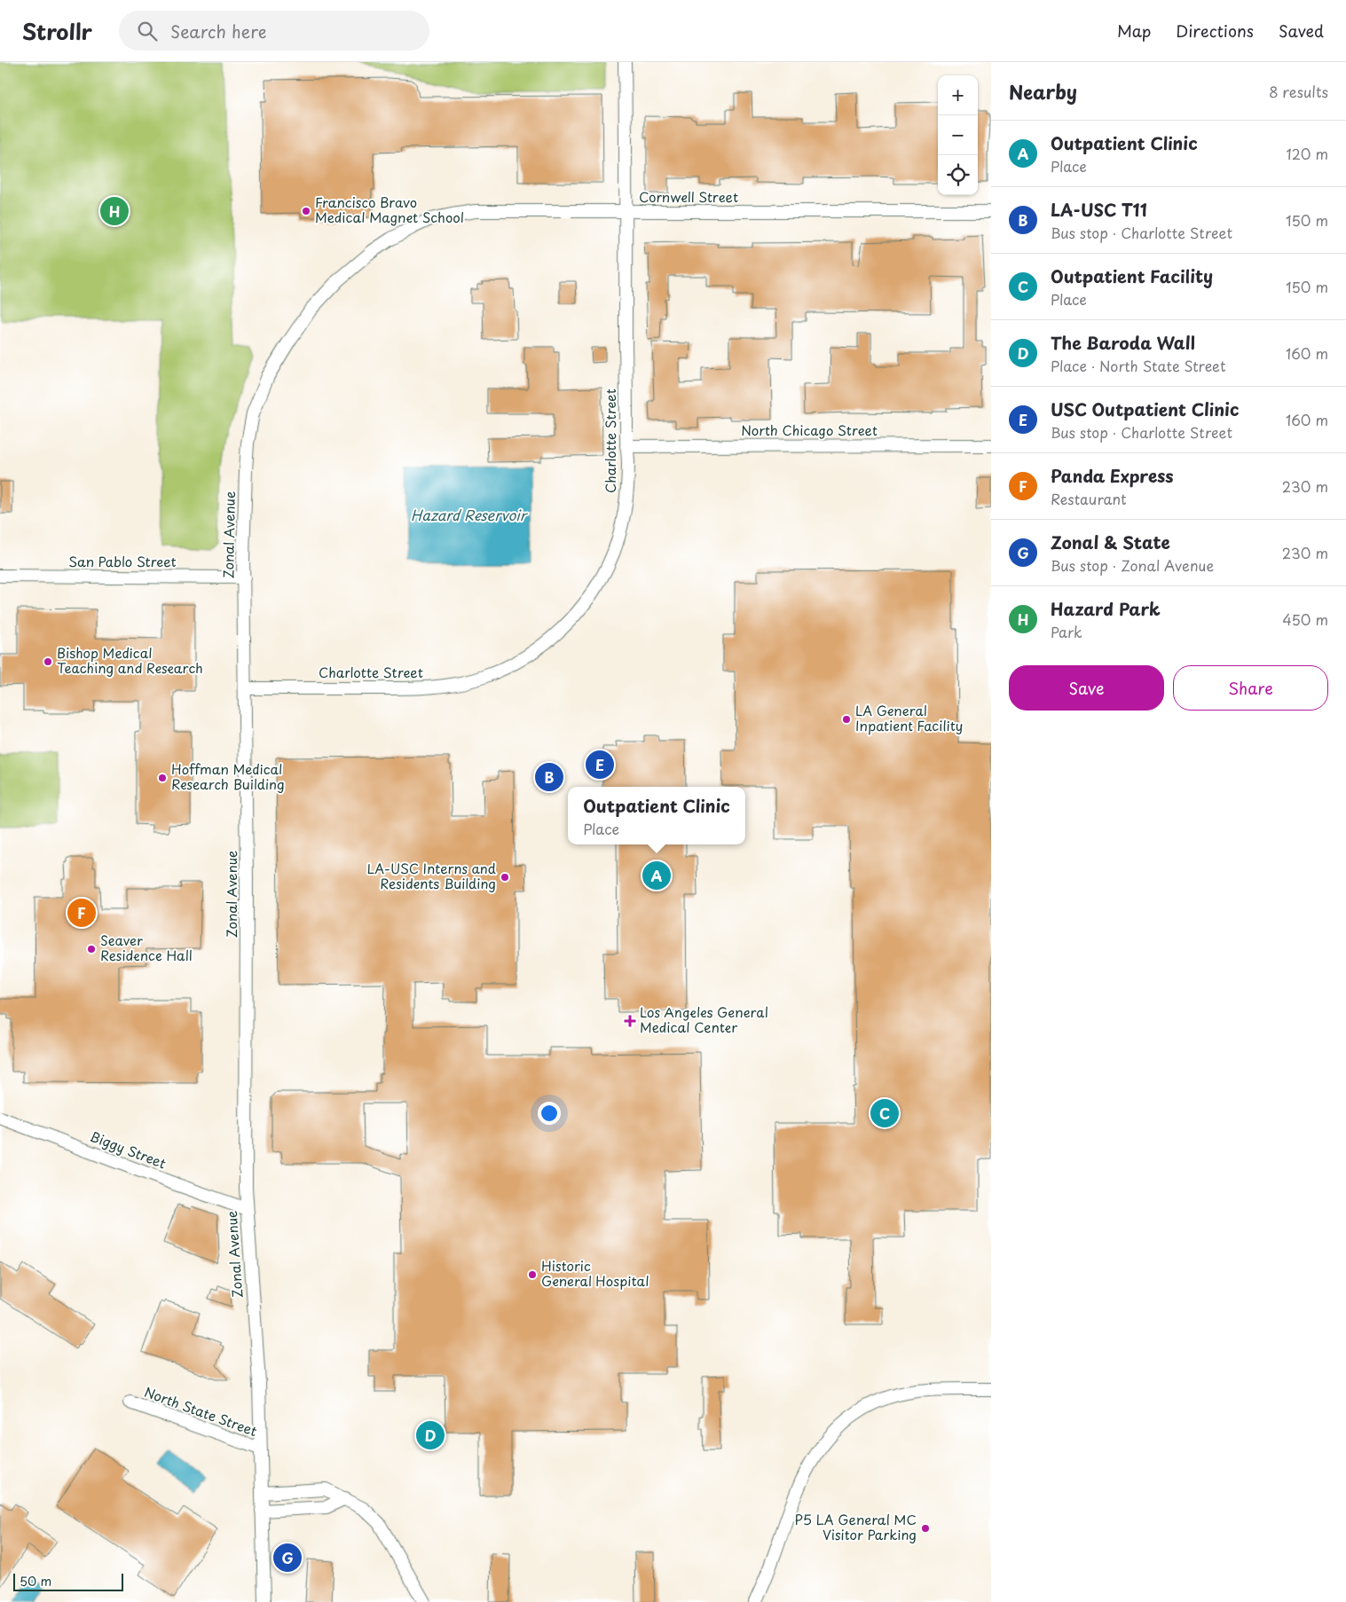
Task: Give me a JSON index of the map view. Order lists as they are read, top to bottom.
{
  "streets": {
    "street": [
      "Cornwell Street",
      "North Chicago Street",
      "Charlotte Street",
      "Zonal Avenue",
      "San Pablo Street",
      "Biggy Street",
      "North State Street"
    ]
  },
  "crossings": [
    ["Cornwell Street", "Charlotte Street"],
    ["Cornwell Street", "Zonal Avenue"],
    ["North Chicago Street", "Charlotte Street"],
    ["Charlotte Street", "Zonal Avenue"],
    ["Zonal Avenue", "San Pablo Street"],
    ["Zonal Avenue", "Biggy Street"],
    ["Zonal Avenue", "North State Street"]
  ],
  "water": ["Hazard Reservoir"],
  "places": {
    "other": [
      "Francisco Bravo Medical Magnet School",
      "Bishop Medical Teaching and Research",
      "LA General Inpatient Facility",
      "Hoffman Medical Research Building",
      "LA-USC Interns and Residents Building",
      "Seaver Residence Hall",
      "Historic General Hospital",
      "P5 LA General MC Visitor Parking"
    ],
    "health": ["Los Angeles General Medical Center"]
  },
  "scale_bar": "50 m",
  "page": {
    "header": "Strollr",
    "search": "Search here",
    "nav": ["Map", "Directions", "Saved"],
    "heading": ["Nearby", "8 results"],
    "map_buttons": ["+", "−"],
    "list": [
      {
        "mark": "A",
        "name": "Outpatient Clinic",
        "note": "Place",
        "value": "120 m"
      },
      {
        "mark": "B",
        "name": "LA-USC T11",
        "note": "Bus stop · Charlotte Street",
        "value": "150 m"
      },
      {
        "mark": "C",
        "name": "Outpatient Facility",
        "note": "Place",
        "value": "150 m"
      },
      {
        "mark": "D",
        "name": "The Baroda Wall",
        "note": "Place · North State Street",
        "value": "160 m"
      },
      {
        "mark": "E",
        "name": "USC Outpatient Clinic",
        "note": "Bus stop · Charlotte Street",
        "value": "160 m"
      },
      {
        "mark": "F",
        "name": "Panda Express",
        "note": "Restaurant",
        "value": "230 m"
      },
      {
        "mark": "G",
        "name": "Zonal & State",
        "note": "Bus stop · Zonal Avenue",
        "value": "230 m"
      },
      {
        "mark": "H",
        "name": "Hazard Park",
        "note": "Park",
        "value": "450 m"
      }
    ],
    "pins": [
      "H",
      "E",
      "B",
      "A",
      "F",
      "C",
      "D",
      "G"
    ],
    "buttons": ["Save", "Share"],
    "popup": ["Outpatient Clinic", "Place"],
    "scale": "50 m"
  }
}
